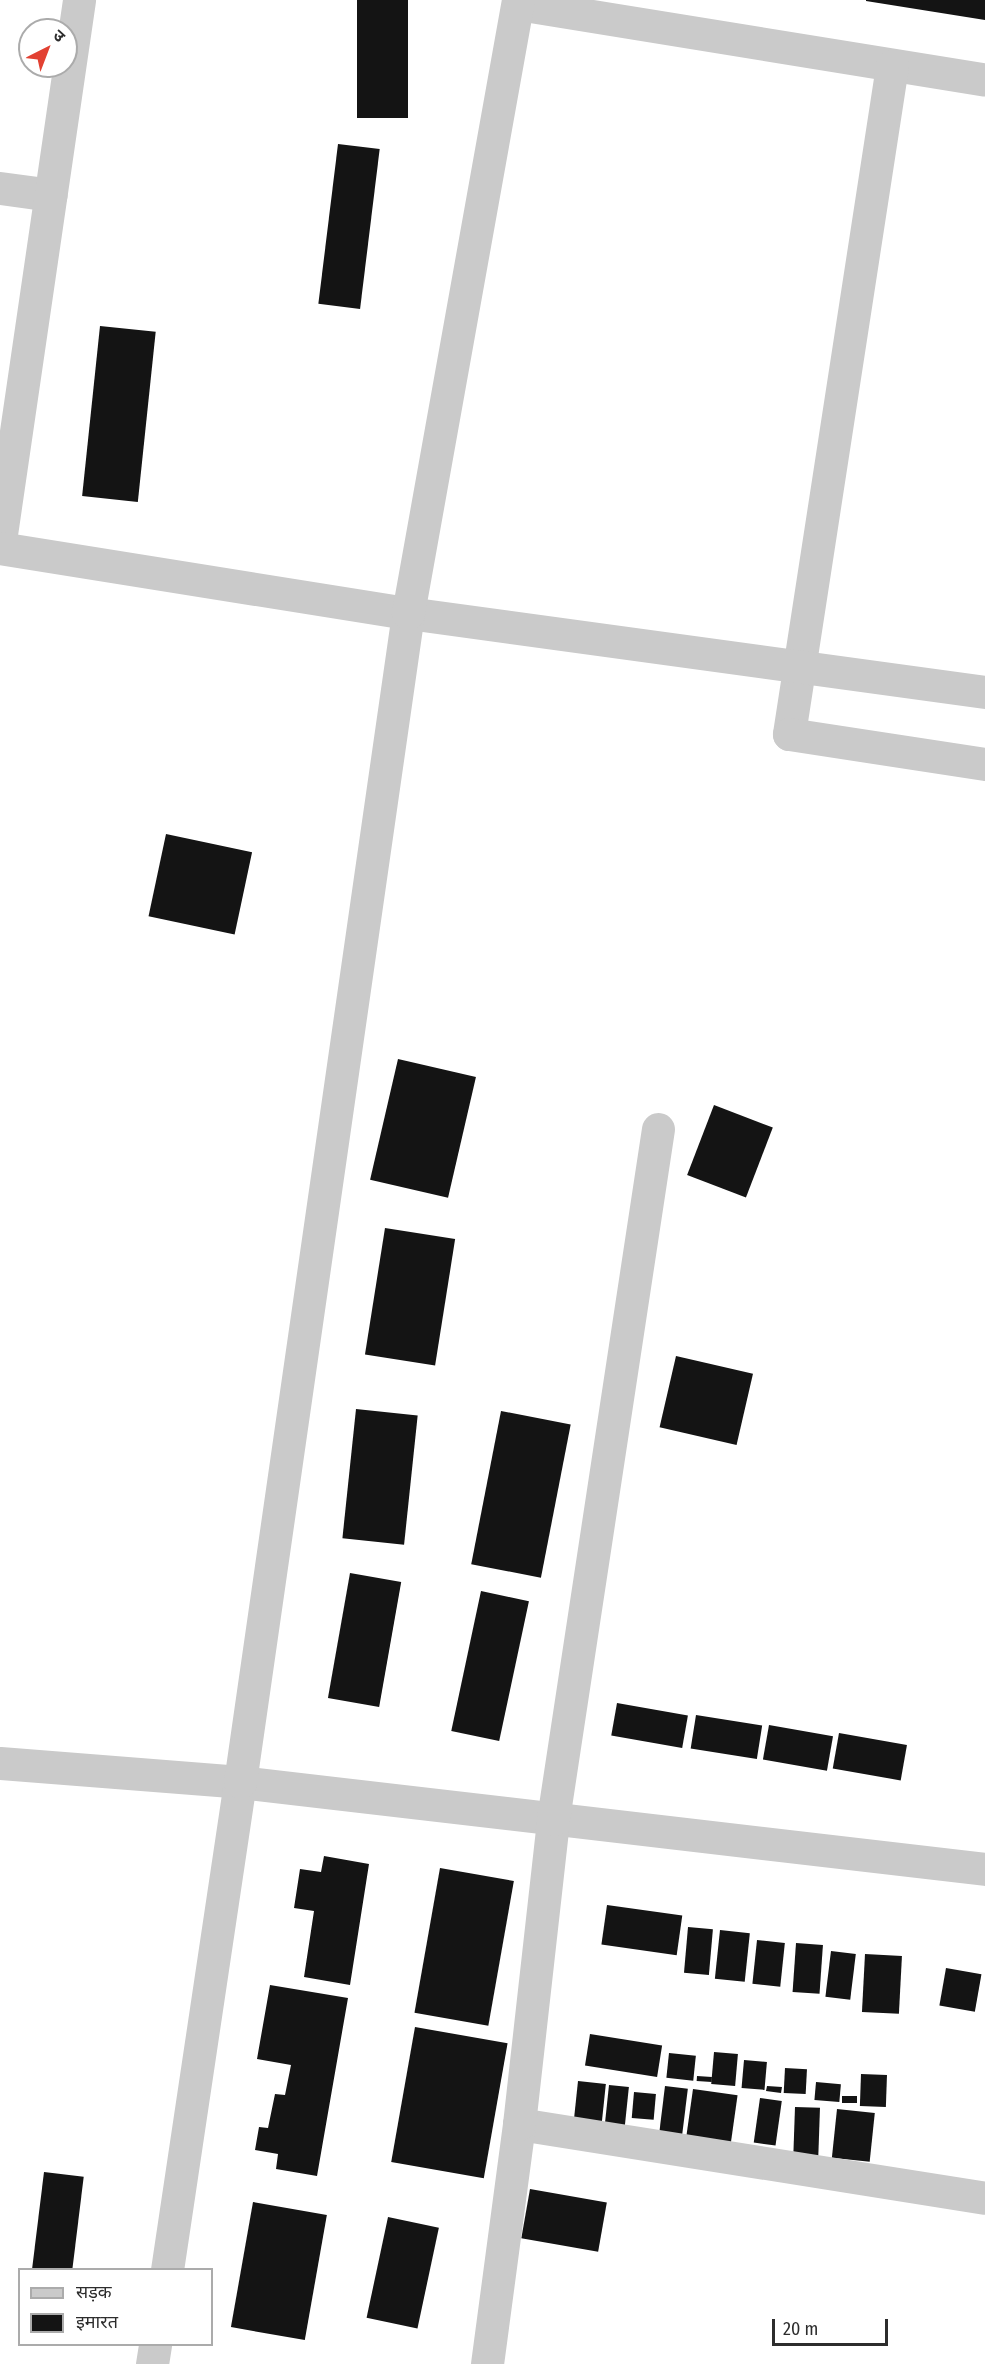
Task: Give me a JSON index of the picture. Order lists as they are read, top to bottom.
{
  "legend": ["सड़क", "इमारत"],
  "scale_bar": "20 m",
  "north": "top right"
}
